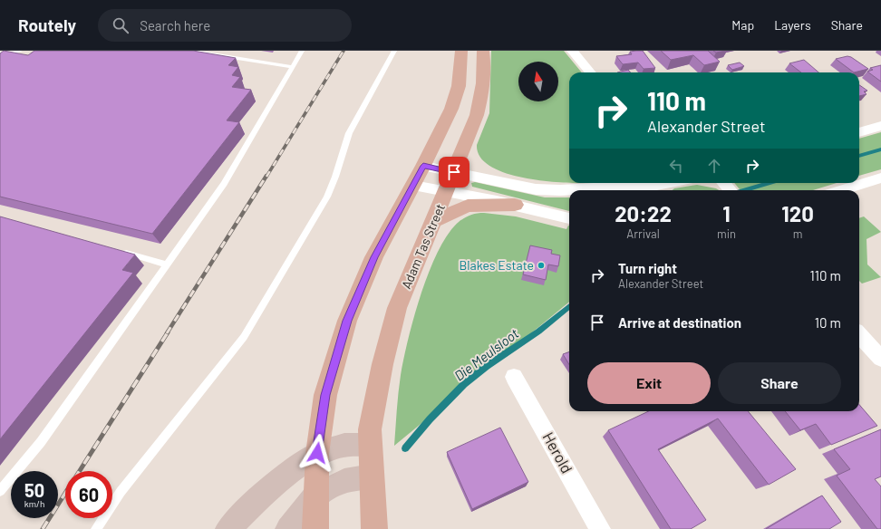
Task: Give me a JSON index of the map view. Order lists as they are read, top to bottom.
{
  "streets": {
    "main road": ["Adam Tas Street"],
    "street": ["Herold"]
  },
  "water": ["Die Meulsloot"],
  "places": ["Blakes Estate"],
  "north": "top",
  "page": {
    "header": "Routely",
    "search": "Search here",
    "nav": ["Map", "Layers", "Share"],
    "turn": ["110 m", "Alexander Street"],
    "eta": [
      "20:22",
      "Arrival",
      "1",
      "min",
      "120",
      "m"
    ],
    "list": [
      {
        "name": "Turn right",
        "note": "Alexander Street",
        "value": "110 m"
      },
      {
        "name": "Arrive at destination",
        "value": "10 m"
      }
    ],
    "buttons": ["Exit", "Share"],
    "speed": "50 km/h",
    "limit": "60"
  }
}
